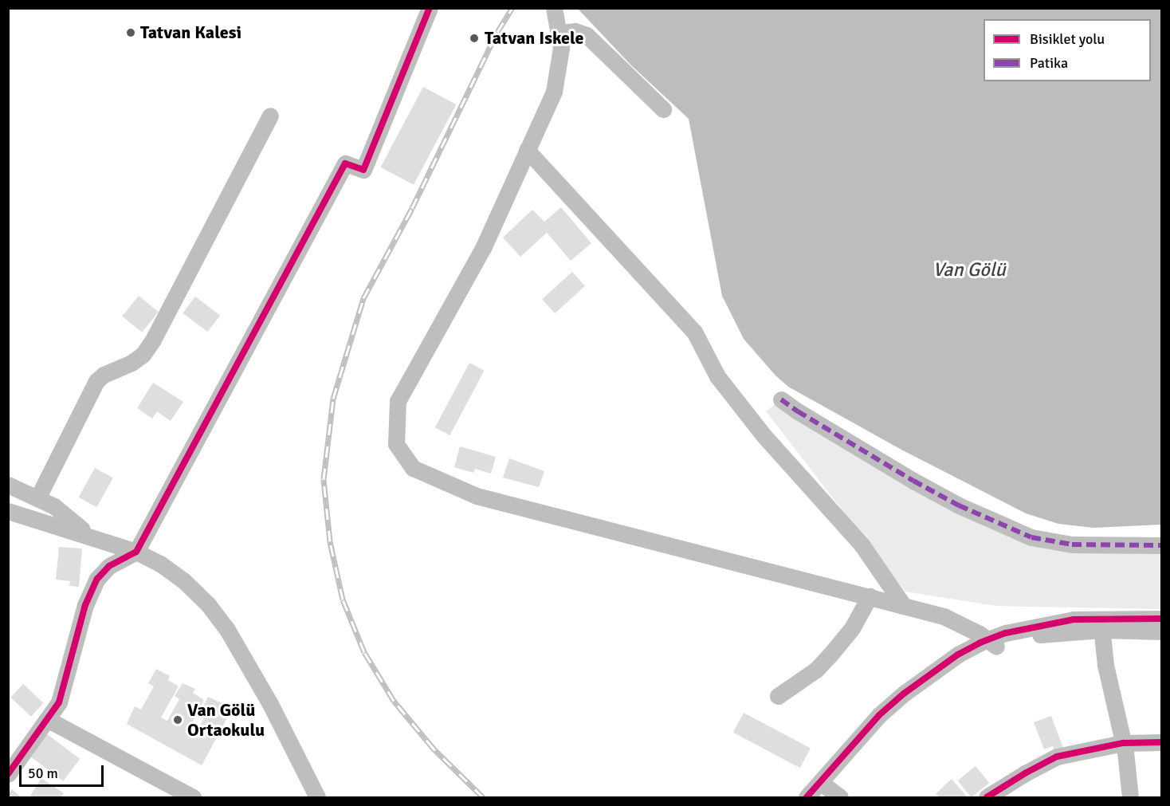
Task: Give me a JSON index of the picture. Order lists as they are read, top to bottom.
{
  "water": ["Van Gölü"],
  "places": ["Tatvan Kalesi", "Tatvan Iskele", "Van Gölü Ortaokulu"],
  "legend": ["Bisiklet yolu", "Patika"],
  "scale_bar": "50 m"
}
